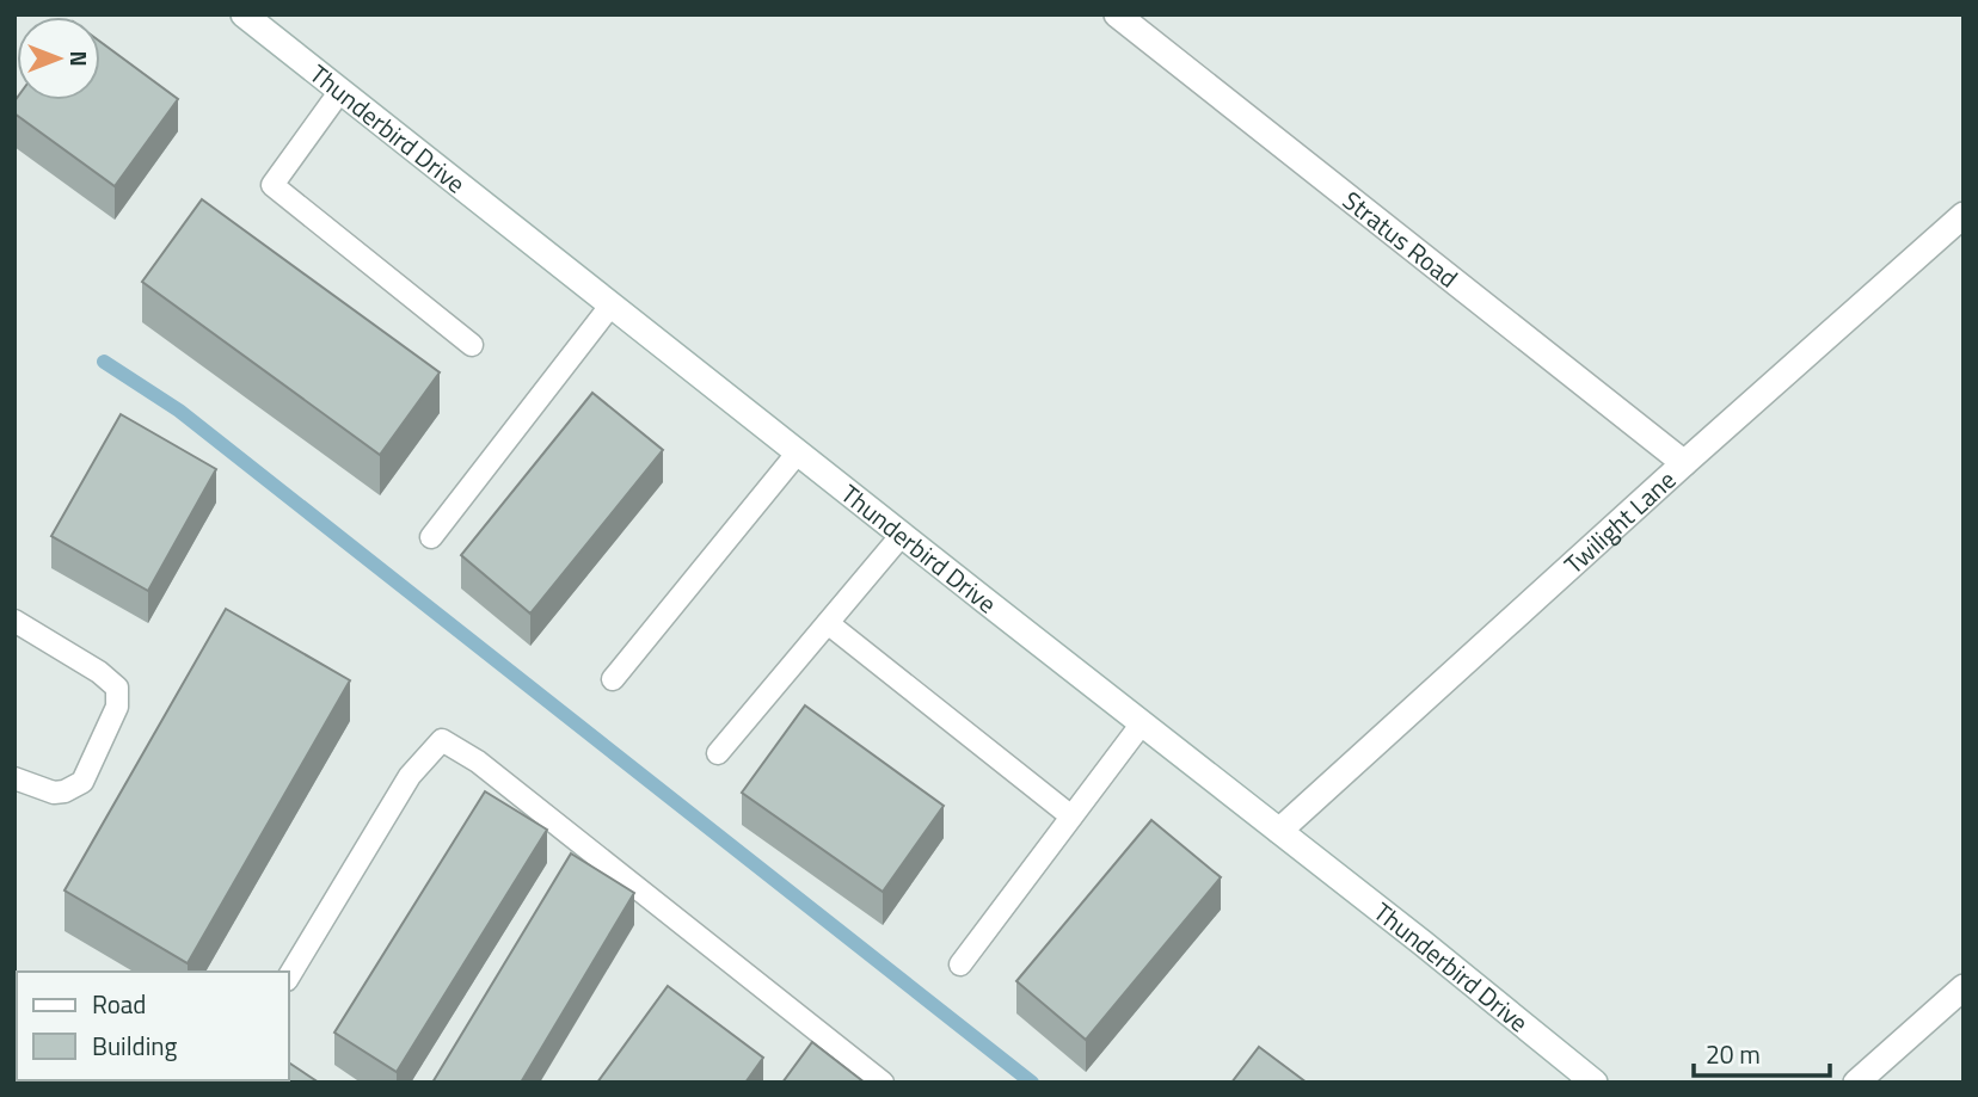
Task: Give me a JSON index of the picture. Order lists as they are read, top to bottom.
{
  "streets": {
    "street": ["Thunderbird Drive", "Stratus Road", "Twilight Lane"]
  },
  "crossings": [
    ["Thunderbird Drive", "Twilight Lane"],
    ["Stratus Road", "Twilight Lane"]
  ],
  "legend": ["Road", "Building"],
  "scale_bar": "20 m",
  "north": "right"
}
